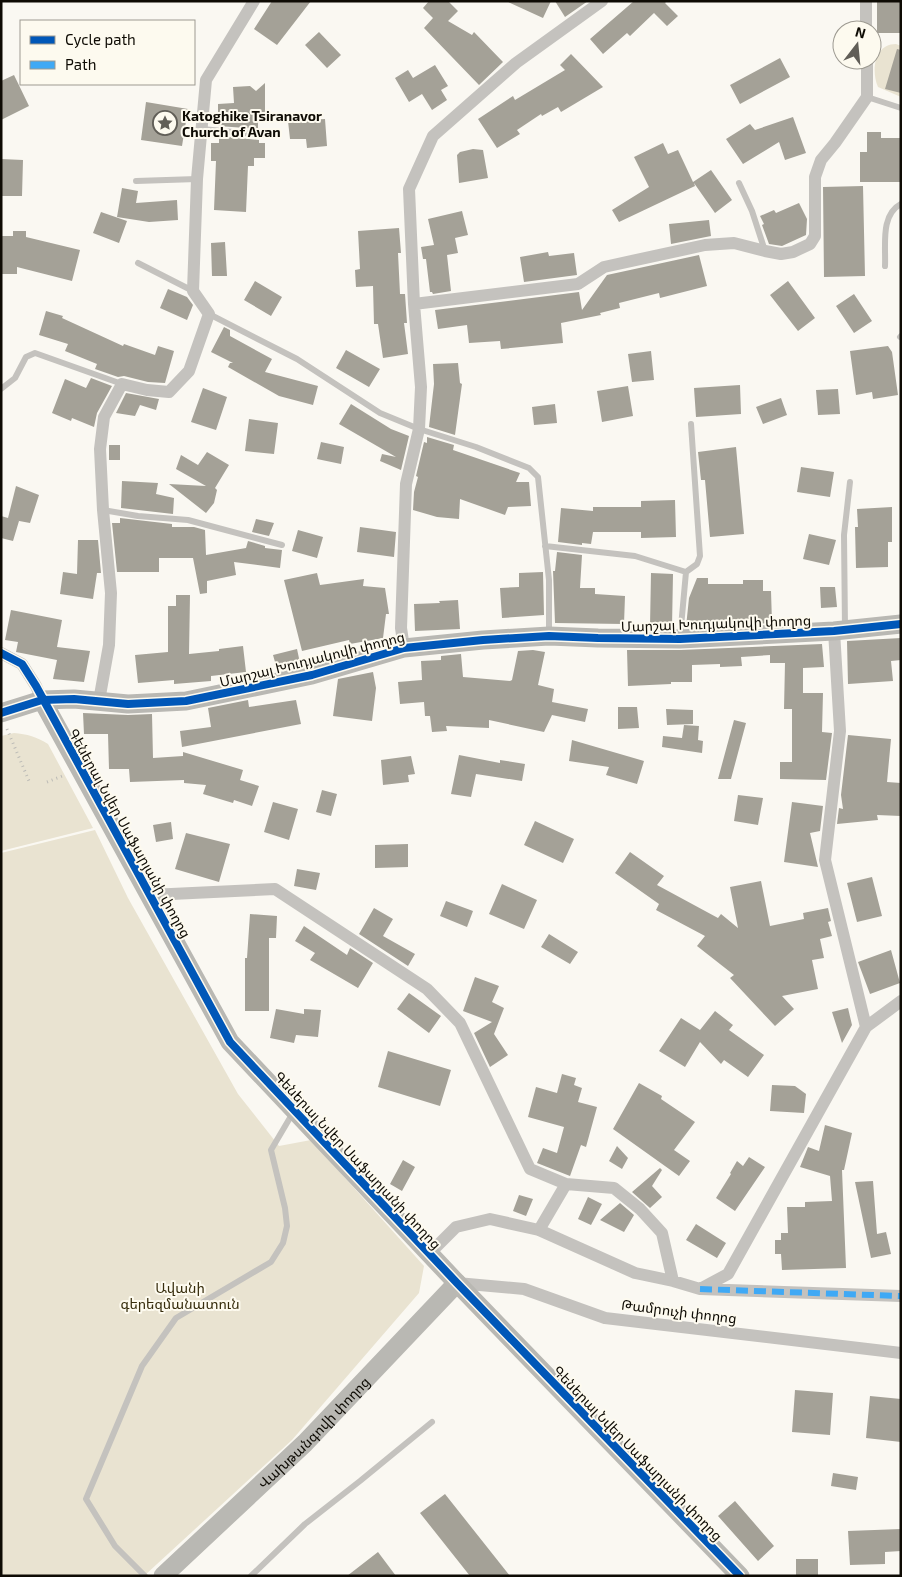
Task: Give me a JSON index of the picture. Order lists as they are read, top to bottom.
{
  "streets": {
    "street": [
      "Մարշալ Խուդյակովի փողոց",
      "Գեներալ Նվեր Սաֆարյանի փողոց",
      "Թամրուչի փողոց",
      "Վախթանգովի փողոց"
    ]
  },
  "crossings": [
    ["Մարշալ Խուդյակովի փողոց", "Գեներալ Նվեր Սաֆարյանի փողոց"],
    ["Գեներալ Նվեր Սաֆարյանի փողոց", "Թամրուչի փողոց"],
    ["Գեներալ Նվեր Սաֆարյանի փողոց", "Վախթանգովի փողոց"],
    ["Թամրուչի փողոց", "Վախթանգովի փողոց"]
  ],
  "parks": ["Ավանի գերեզմանատուն"],
  "places": {
    "place": ["Katoghike Tsiranavor Church of Avan"]
  },
  "legend": ["Cycle path", "Path"],
  "north": "top"
}
